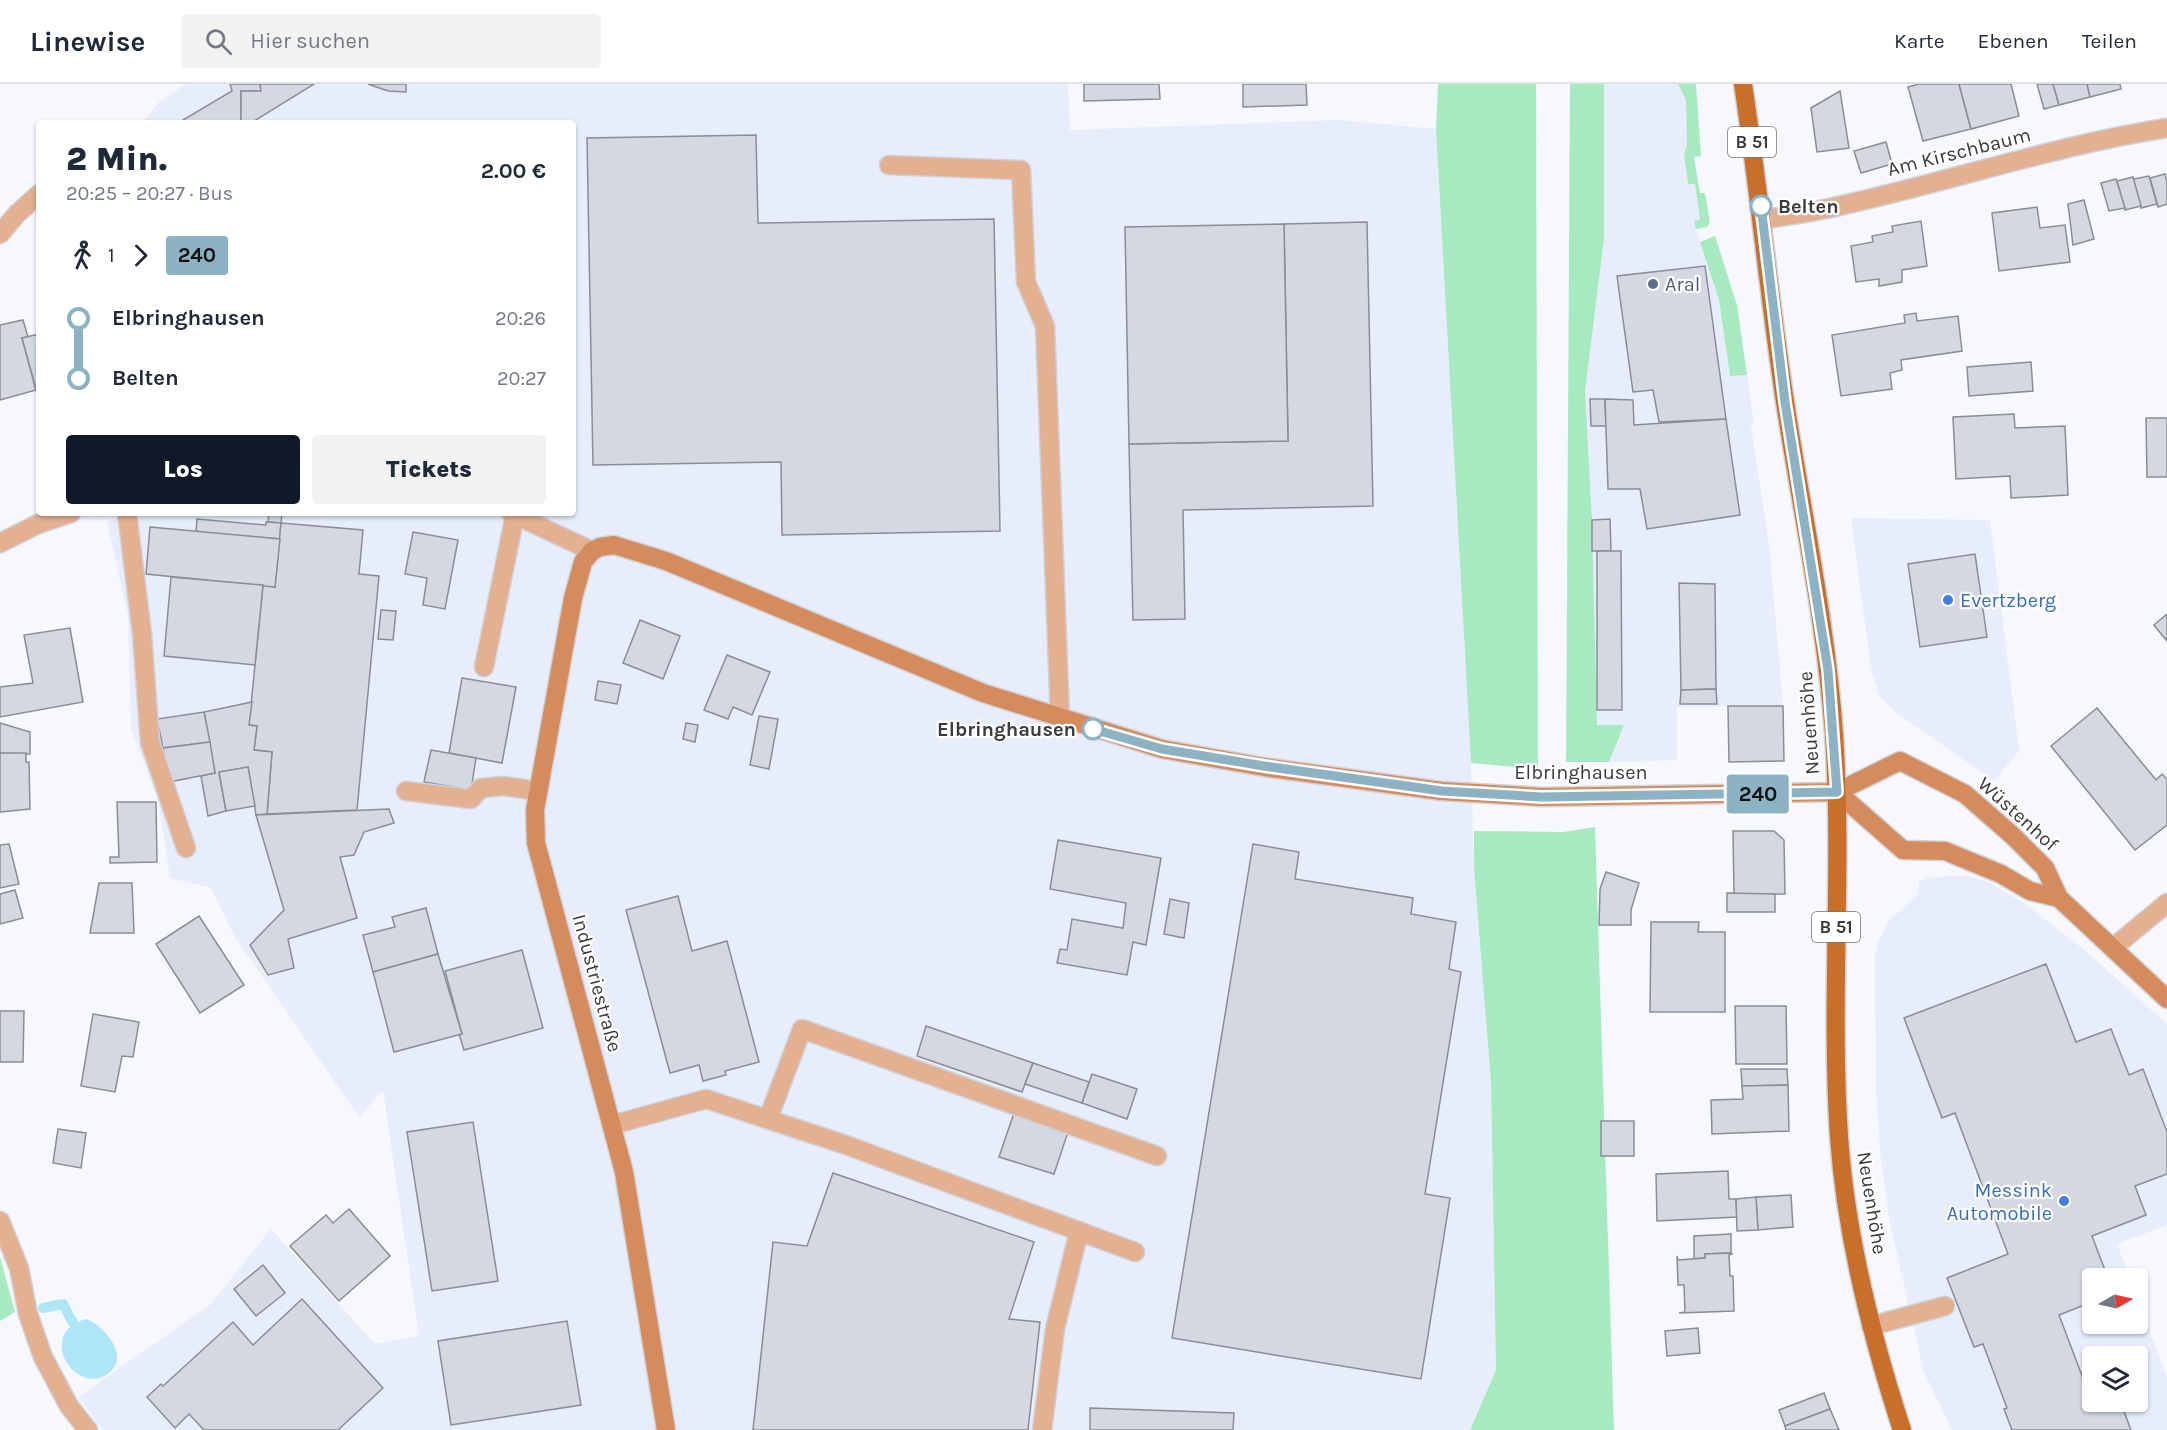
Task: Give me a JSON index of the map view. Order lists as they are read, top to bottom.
{
  "streets": {
    "main road": ["B 51", "Neuenhöhe"],
    "street": [
      "Am Kirschbaum",
      "Elbringhausen",
      "Wüstenhof",
      "Industriestraße"
    ]
  },
  "crossings": [
    ["Am Kirschbaum", "Neuenhöhe"],
    ["Neuenhöhe", "Elbringhausen"],
    ["Neuenhöhe", "Wüstenhof"],
    ["Elbringhausen", "Wüstenhof"],
    ["Elbringhausen", "Industriestraße"]
  ],
  "places": [
    "Belten",
    "Aral",
    "Evertzberg",
    "Elbringhausen",
    "Messink Automobile"
  ],
  "lines": ["bus line 240"],
  "north": "right",
  "page": {
    "header": "Linewise",
    "search": "Hier suchen",
    "nav": ["Karte", "Ebenen", "Teilen"],
    "on_map": "240",
    "heading": ["2 Min.", "20:25 – 20:27 · Bus", "2.00 €"],
    "legs": ["1", "240"],
    "list": [
      {
        "name": "Elbringhausen",
        "value": "20:26"
      },
      {
        "name": "Belten",
        "value": "20:27"
      }
    ],
    "buttons": ["Los", "Tickets"]
  }
}
